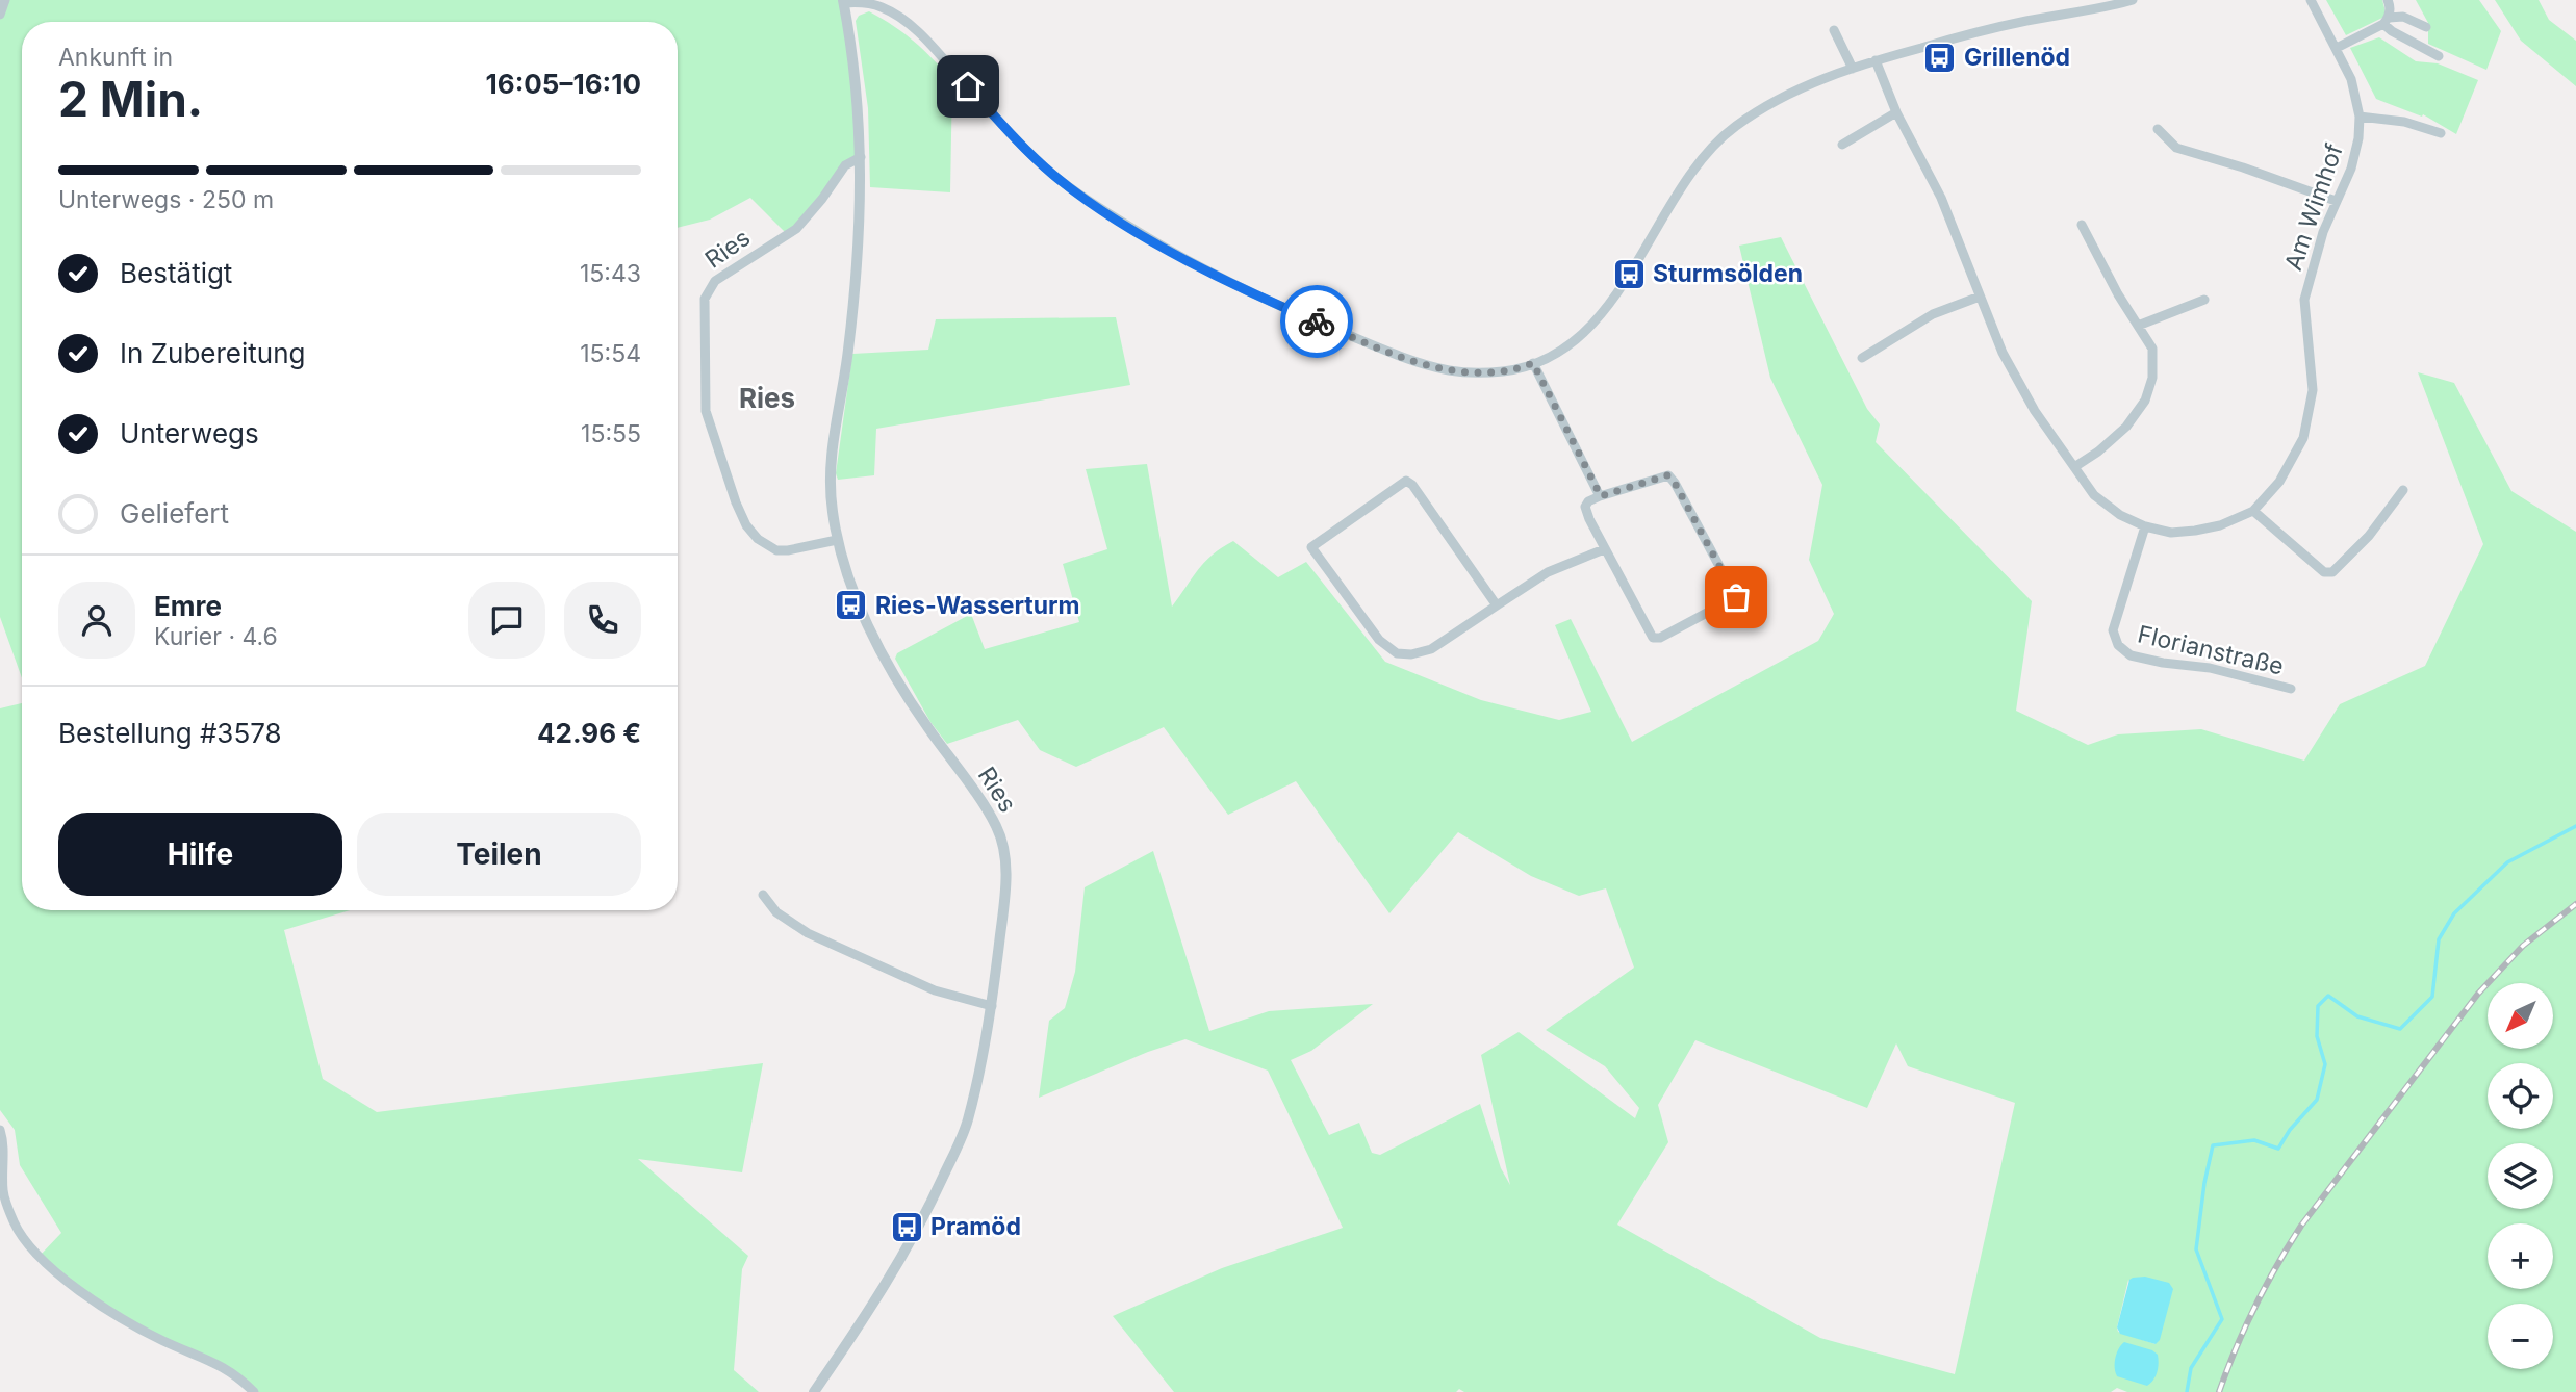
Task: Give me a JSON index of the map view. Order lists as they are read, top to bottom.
{
  "streets": {
    "street": ["Am Wimhof", "Ries", "Florianstraße"]
  },
  "crossings": [
    ["Am Wimhof", "Florianstraße"]
  ],
  "districts": ["Ries"],
  "places": {
    "bus stop": [
      "Grillenöd",
      "Sturmsölden",
      "Ries-Wasserturm",
      "Pramöd"
    ]
  },
  "north": "bottom left",
  "page": {
    "heading": ["2 Min.", "Ankunft in", "16:05–16:10"],
    "panel": [
      "Emre",
      "Kurier · 4.6",
      "Bestellung #3578",
      "42.96 €"
    ],
    "bar": "Unterwegs · 250 m",
    "list": [
      ["Bestätigt", "15:43"],
      ["In Zubereitung", "15:54"],
      ["Unterwegs", "15:55"],
      "Geliefert"
    ],
    "buttons": ["Hilfe", "Teilen"],
    "map_buttons": ["+", "−"]
  }
}
